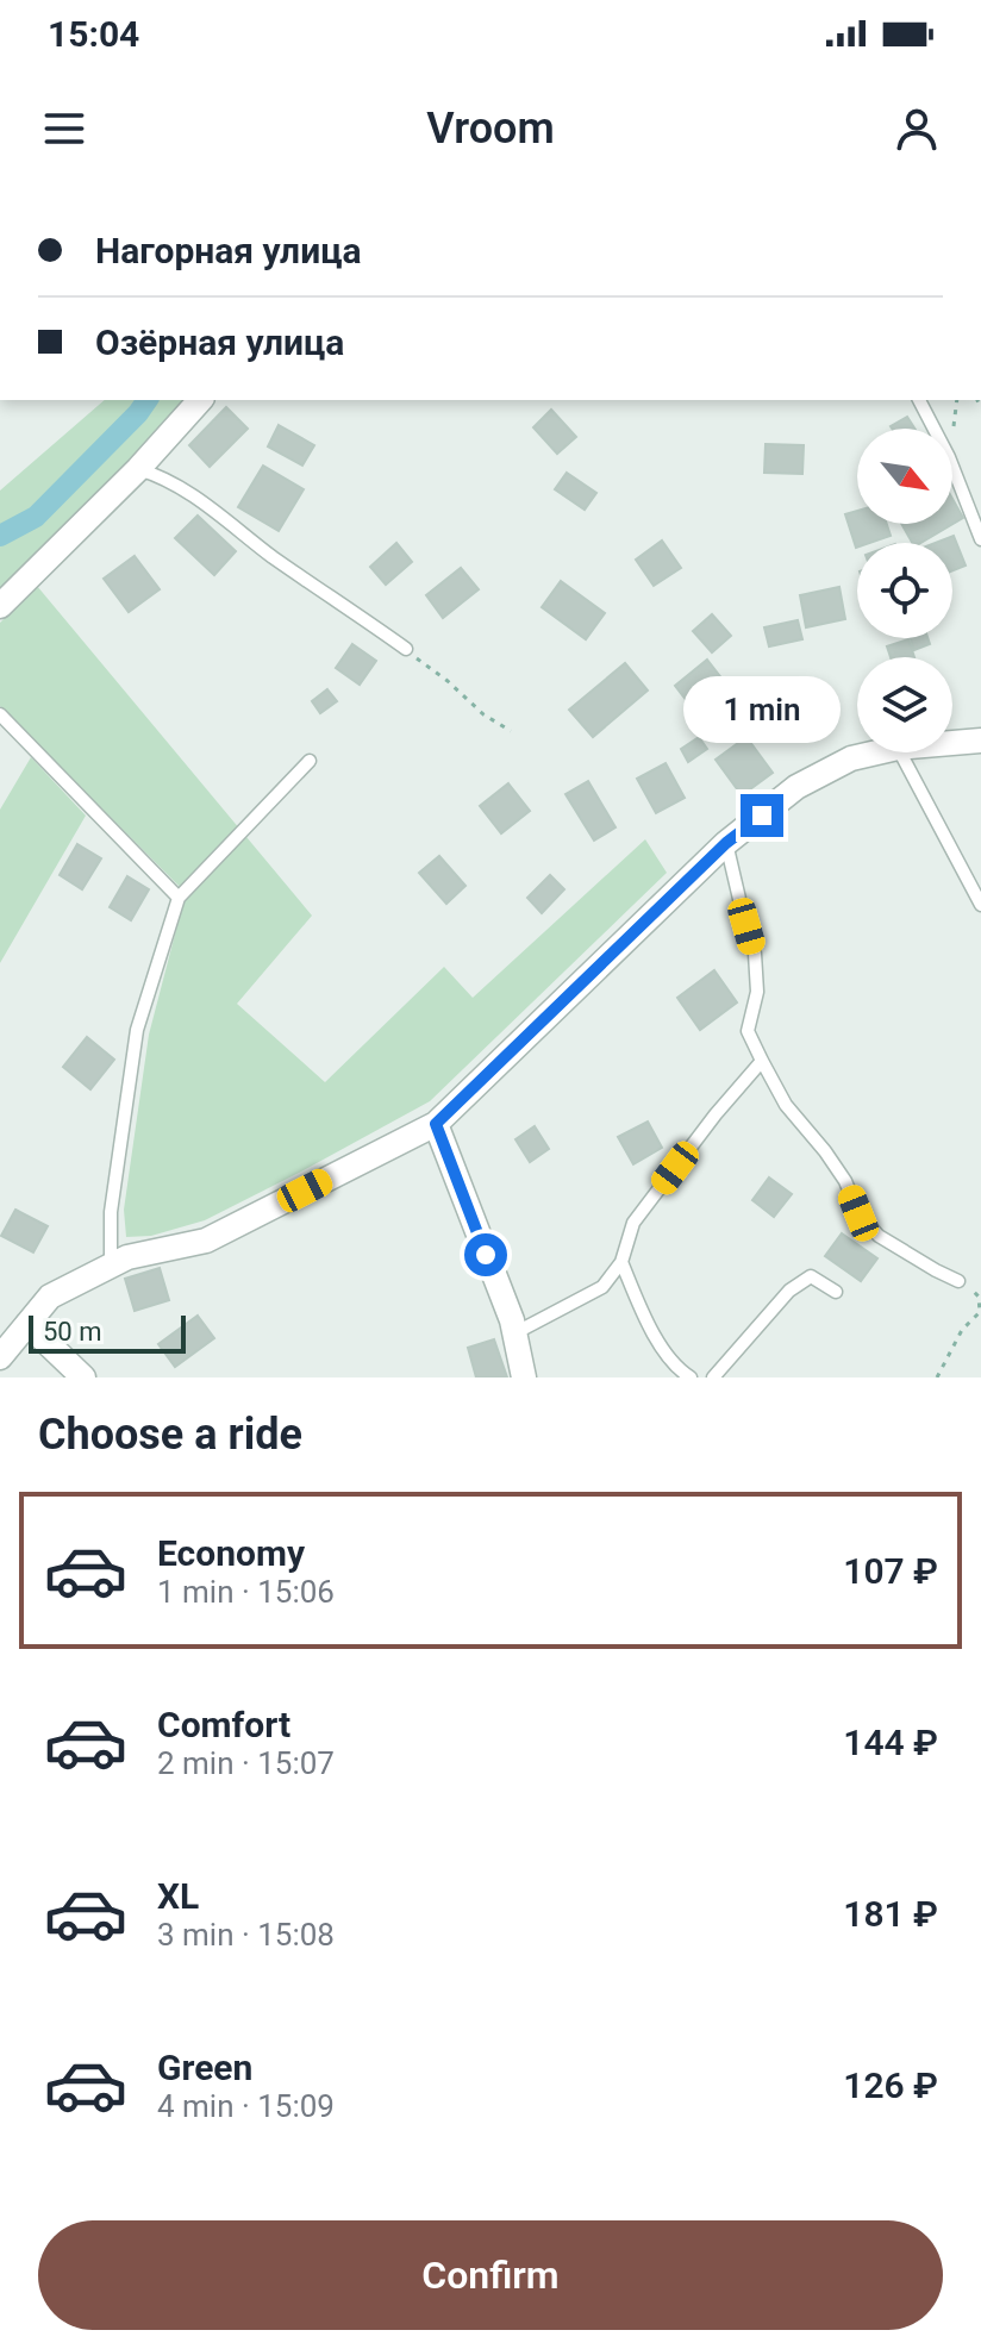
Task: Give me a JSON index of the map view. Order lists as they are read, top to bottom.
{
  "scale_bar": "50 m",
  "north": "bottom right",
  "page": {
    "status": "15:04",
    "header": "Vroom",
    "banner": ["Нагорная улица", "Озёрная улица"],
    "bubble": "1 min",
    "scale": "50 m",
    "heading": "Choose a ride",
    "list": [
      {
        "name": "Economy",
        "note": "1 min · 15:06",
        "value": "107 ₽"
      },
      {
        "name": "Comfort",
        "note": "2 min · 15:07",
        "value": "144 ₽"
      },
      {
        "name": "XL",
        "note": "3 min · 15:08",
        "value": "181 ₽"
      },
      {
        "name": "Green",
        "note": "4 min · 15:09",
        "value": "126 ₽"
      }
    ],
    "buttons": "Confirm"
  }
}
